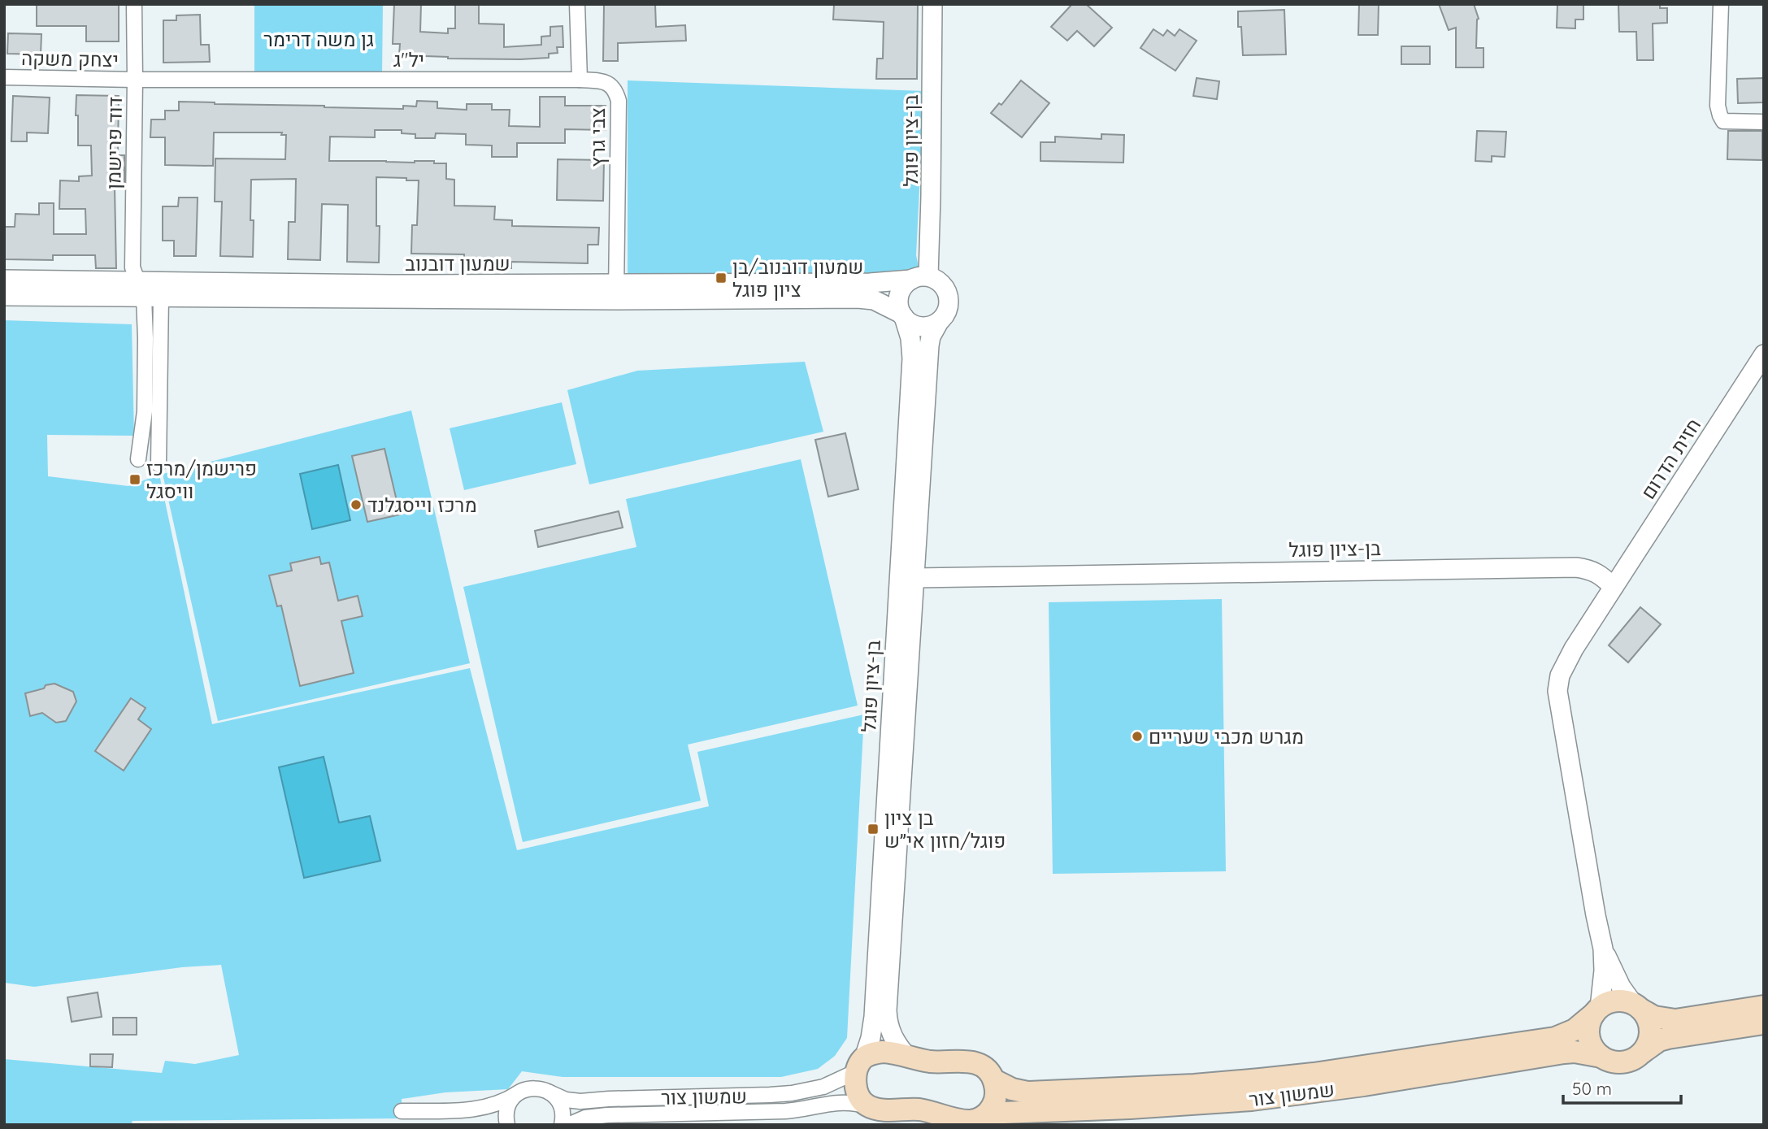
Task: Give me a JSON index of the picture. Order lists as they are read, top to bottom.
{
  "streets": {
    "main road": ["שמשון צור"],
    "street": [
      "יצחק משקה",
      "יל\"ג",
      "צבי גרץ",
      "בן-ציון פוגל",
      "דוד פרישמן",
      "שמעון דובנוב",
      "חזית הדרום"
    ]
  },
  "crossings": [
    ["יצחק משקה", "יל\"ג"],
    ["יצחק משקה", "דוד פרישמן"],
    ["יל\"ג", "צבי גרץ"],
    ["יל\"ג", "דוד פרישמן"],
    ["צבי גרץ", "שמעון דובנוב"],
    ["בן-ציון פוגל", "שמעון דובנוב"],
    ["בן-ציון פוגל", "חזית הדרום"],
    ["בן-ציון פוגל", "שמשון צור"],
    ["דוד פרישמן", "שמעון דובנוב"]
  ],
  "parks": ["גן משה דרימר"],
  "places": {
    "transit": ["שמעון דובנוב/בן ציון פוגל", "פרישמן/מרכז וויסגל", "בן ציון פוגל/חזון אי״ש"],
    "other": ["מרכז וייסגלנד", "מגרש מכבי שעריים"]
  },
  "scale_bar": "50 m"
}
